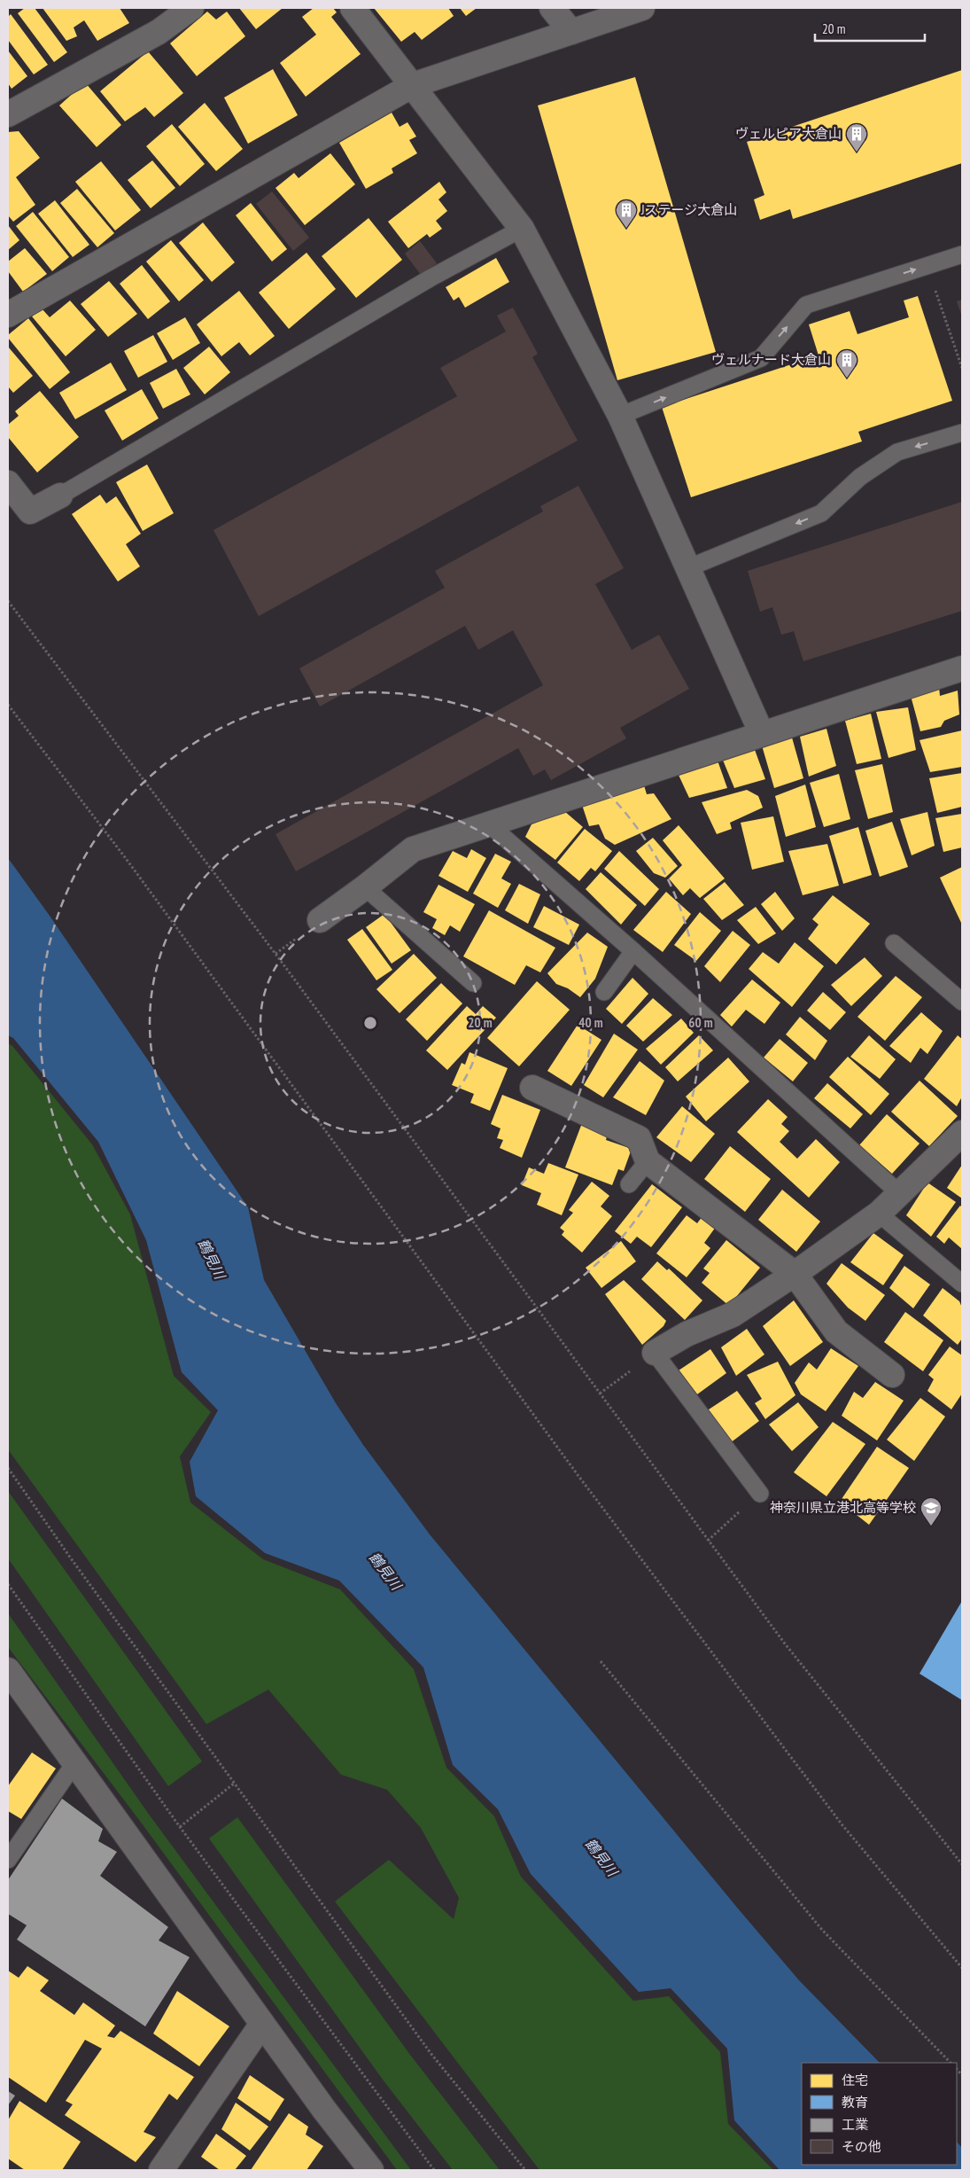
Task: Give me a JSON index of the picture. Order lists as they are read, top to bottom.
{
  "water": ["鶴見川"],
  "places": {
    "building": ["ヴェルピア大倉山", "Jステージ大倉山", "ヴェルナード大倉山"],
    "school or university": ["神奈川県立港北高等学校"]
  },
  "legend": [
    "住宅",
    "教育",
    "工業",
    "その他"
  ],
  "scale_bar": "20 m",
  "rings": ["20 m", "40 m", "60 m"]
}
